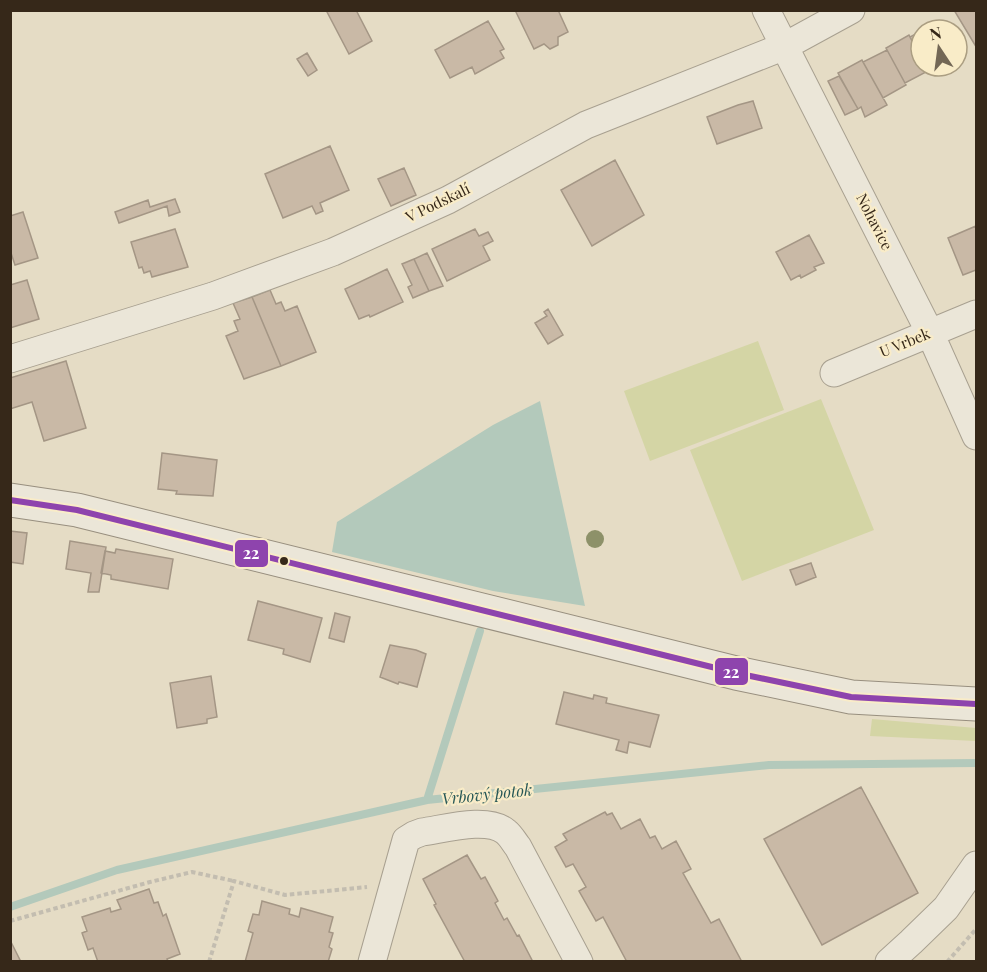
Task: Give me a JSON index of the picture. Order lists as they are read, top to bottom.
{
  "streets": {
    "street": ["V Podskalí", "Nohavice", "U Vrbek"]
  },
  "crossings": [
    ["V Podskalí", "Nohavice"],
    ["Nohavice", "U Vrbek"]
  ],
  "water": ["Vrbový potok"],
  "lines": ["transit line 22"],
  "north": "top"
}
